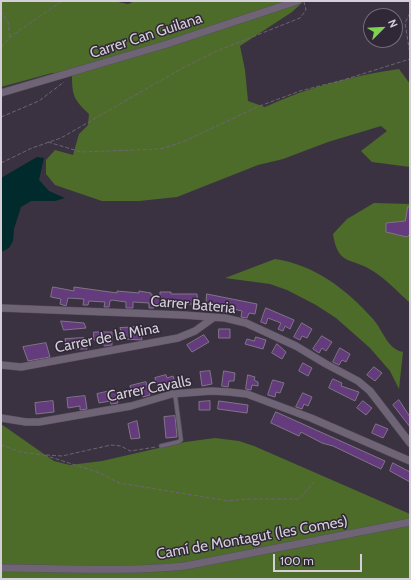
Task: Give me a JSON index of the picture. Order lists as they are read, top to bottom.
{
  "streets": {
    "street": [
      "Carrer Can Guilana",
      "Carrer Bateria",
      "Carrer de la Mina",
      "Carrer Cavalls",
      "Camí de Montagut (les Comes)"
    ]
  },
  "crossings": [
    ["Carrer Bateria", "Carrer de la Mina"]
  ],
  "scale_bar": "100 m",
  "north": "top right"
}
